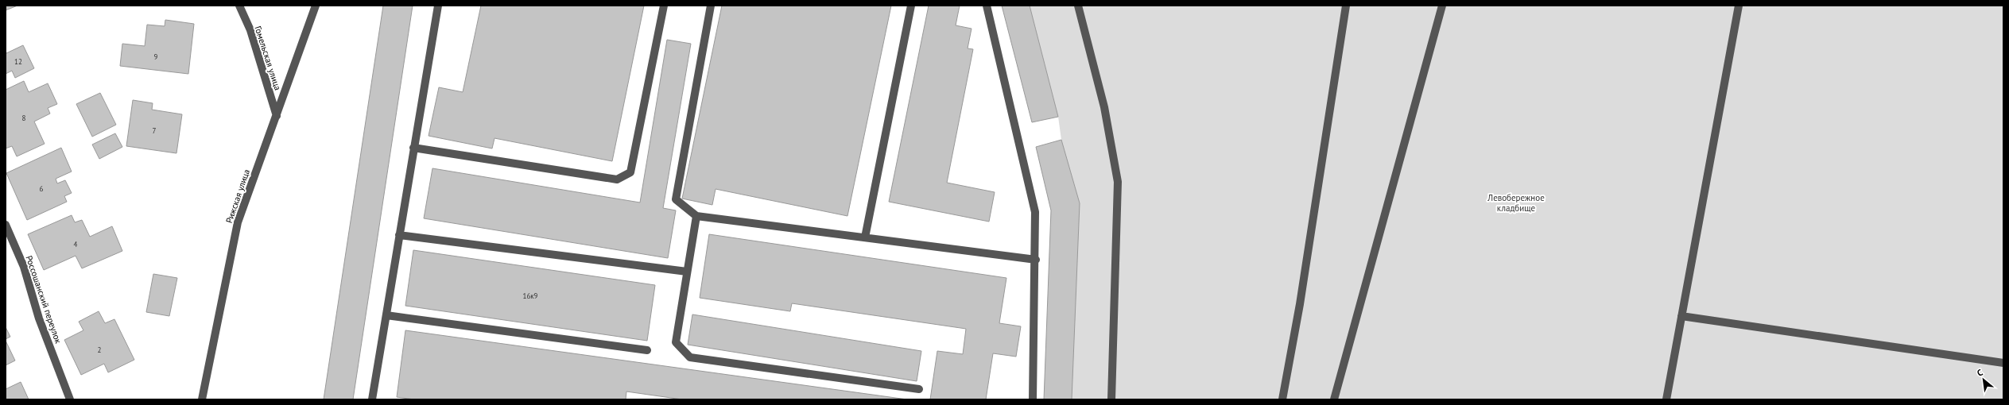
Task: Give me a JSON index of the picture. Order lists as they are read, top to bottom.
{
  "streets": {
    "street": ["Гомельская улица", "Рижская улица", "Россошанский переулок"]
  },
  "crossings": [
    ["Гомельская улица", "Рижская улица"]
  ],
  "parks": ["Левобережное кладбище"],
  "house_numbers": [
    "9",
    "12",
    "8",
    "7",
    "6",
    "4",
    "16к9",
    "2"
  ],
  "north": "top left"
}
